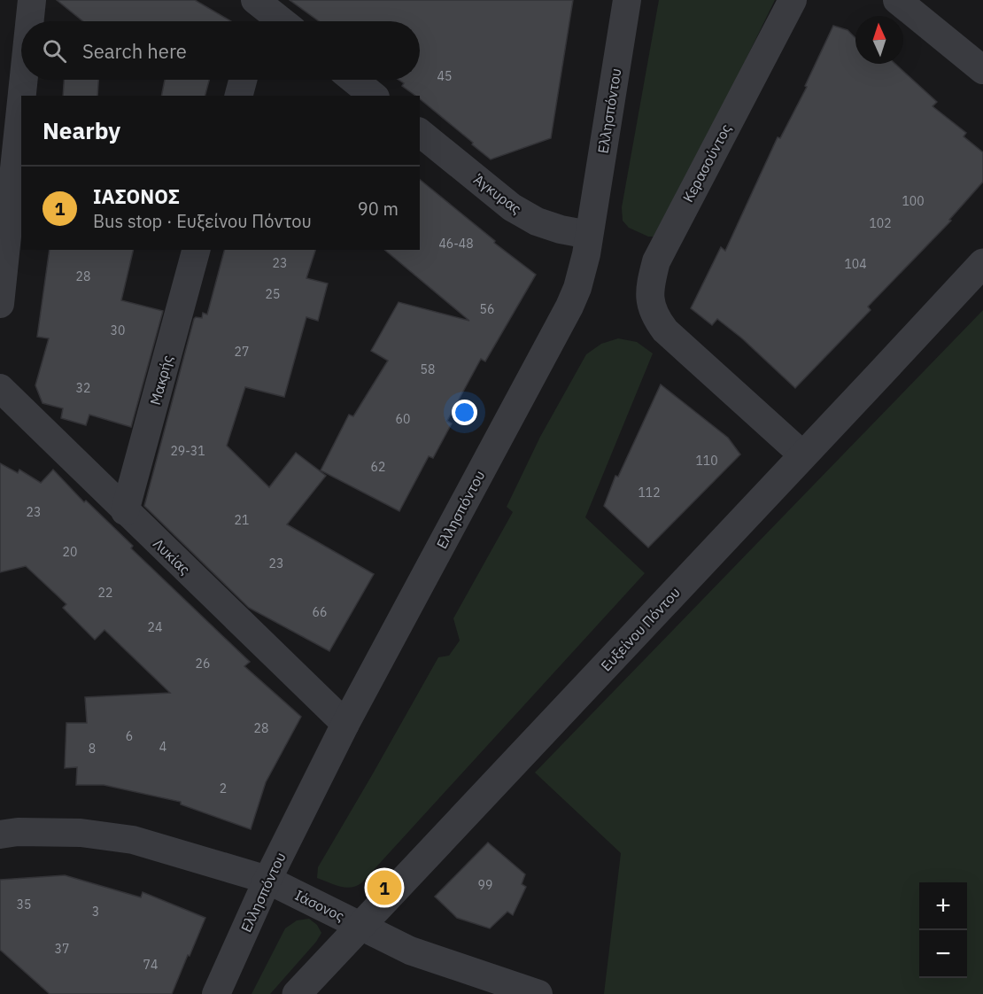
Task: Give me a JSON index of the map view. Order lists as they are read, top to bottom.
{
  "streets": {
    "street": [
      "Ελλησπόντου",
      "Κερασούντος",
      "Άγκυρας",
      "Μακρής",
      "Λυκίας",
      "Ευξείνου Πόντου",
      "Ιάσονος"
    ]
  },
  "crossings": [
    ["Ελλησπόντου", "Άγκυρας"],
    ["Ελλησπόντου", "Λυκίας"],
    ["Ελλησπόντου", "Ιάσονος"],
    ["Κερασούντος", "Ευξείνου Πόντου"],
    ["Μακρής", "Λυκίας"],
    ["Ευξείνου Πόντου", "Ιάσονος"]
  ],
  "house_numbers": [
    "45",
    "100",
    "102",
    "46-48",
    "23",
    "104",
    "28",
    "25",
    "56",
    "30",
    "27",
    "58",
    "32",
    "60",
    "29-31",
    "110",
    "62",
    "112",
    "23",
    "21",
    "20",
    "23",
    "22",
    "66",
    "24",
    "26",
    "28",
    "6",
    "4",
    "8",
    "2",
    "99",
    "35",
    "3",
    "37",
    "74"
  ],
  "north": "top",
  "page": {
    "search": "Search here",
    "heading": "Nearby",
    "list": [
      {
        "mark": "1",
        "name": "ΙΑΣΟΝΟΣ",
        "note": "Bus stop · Ευξείνου Πόντου",
        "value": "90 m"
      }
    ],
    "pins": "1",
    "map_buttons": ["+", "−"]
  }
}
